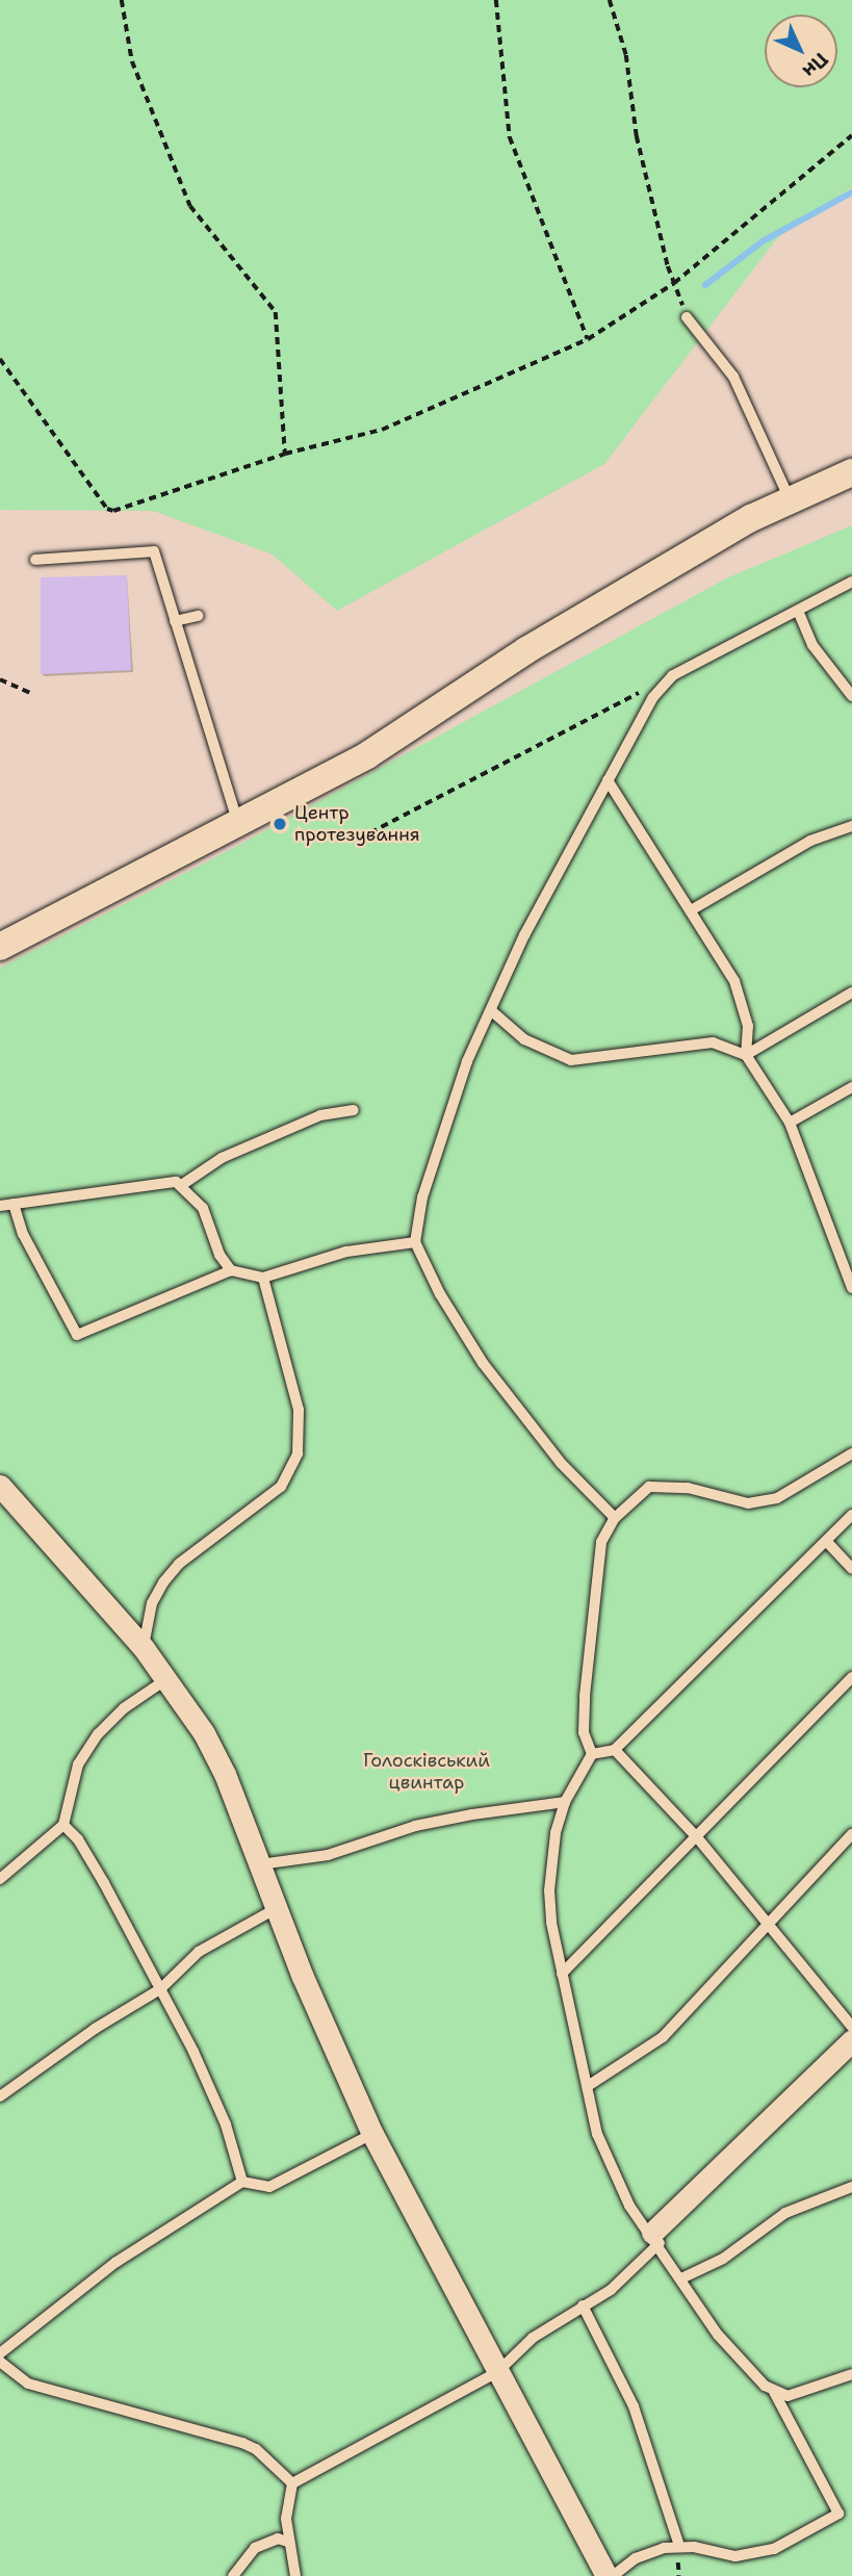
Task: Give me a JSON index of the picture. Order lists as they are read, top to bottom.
{
  "parks": ["Голосківський цвинтар"],
  "places": ["Центр протезування"],
  "north": "bottom right"
}
